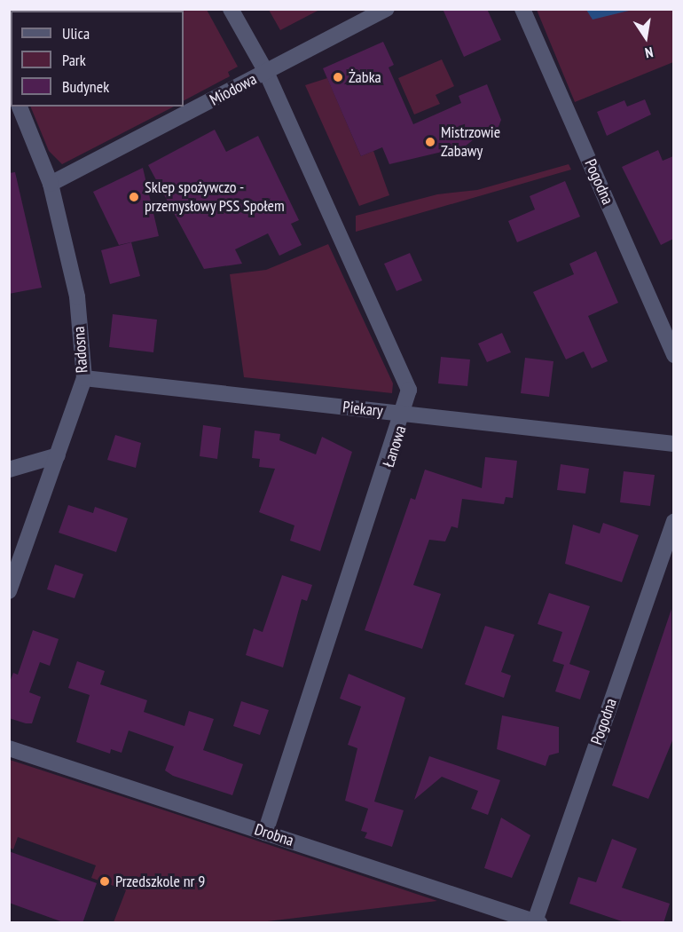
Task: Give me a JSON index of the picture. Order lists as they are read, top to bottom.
{
  "streets": {
    "street": [
      "Miodowa",
      "Pogodna",
      "Radosna",
      "Piekary",
      "Łanowa",
      "Drobna"
    ]
  },
  "crossings": [
    ["Miodowa", "Radosna"],
    ["Miodowa", "Łanowa"],
    ["Pogodna", "Drobna"],
    ["Radosna", "Piekary"],
    ["Piekary", "Łanowa"],
    ["Łanowa", "Drobna"]
  ],
  "places": [
    "Żabka",
    "Mistrzowie Zabawy",
    "Sklep spożywczo - przemysłowy PSS Społem",
    "Przedszkole nr 9"
  ],
  "legend": ["Ulica", "Park", "Budynek"],
  "north": "bottom"
}
